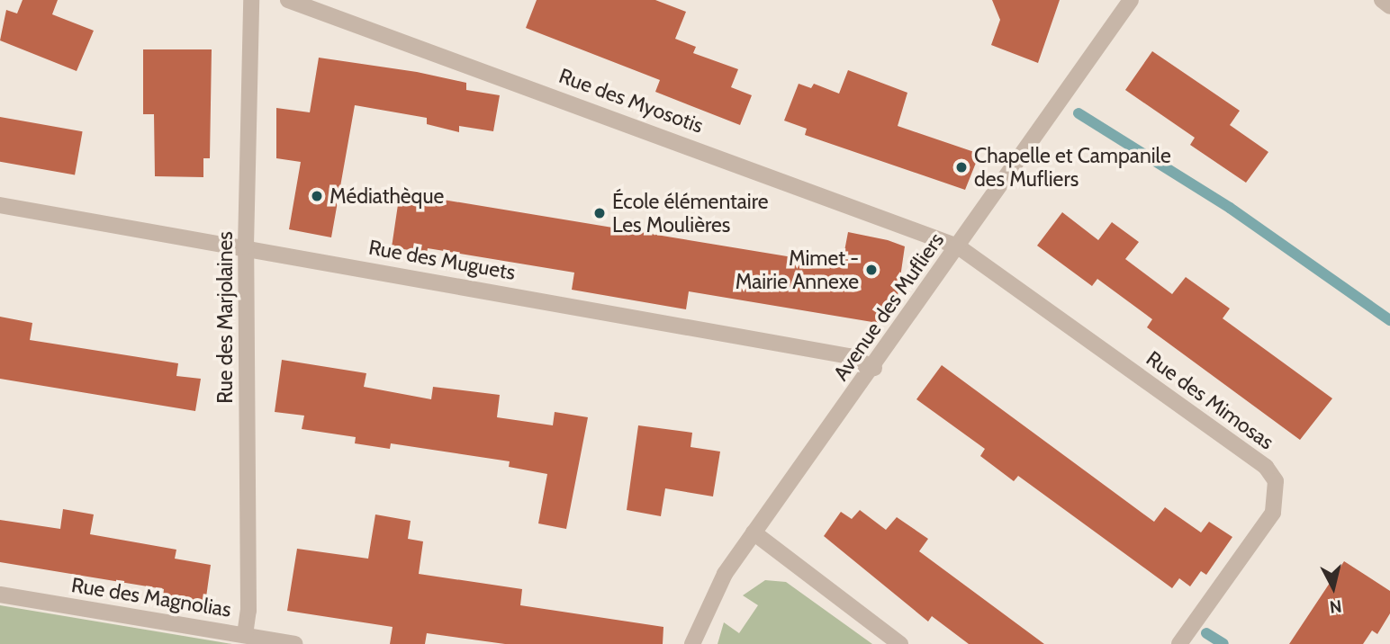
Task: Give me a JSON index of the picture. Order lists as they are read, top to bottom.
{
  "streets": {
    "street": [
      "Rue des Myosotis",
      "Rue des Muguets",
      "Avenue des Mufliers",
      "Rue des Marjolaines",
      "Rue des Mimosas",
      "Rue des Magnolias"
    ]
  },
  "crossings": [
    ["Rue des Myosotis", "Avenue des Mufliers"],
    ["Rue des Myosotis", "Rue des Mimosas"],
    ["Rue des Muguets", "Avenue des Mufliers"],
    ["Rue des Muguets", "Rue des Marjolaines"],
    ["Avenue des Mufliers", "Rue des Mimosas"],
    ["Rue des Marjolaines", "Rue des Magnolias"]
  ],
  "places": [
    "Chapelle et Campanile des Mufliers",
    "Médiathèque",
    "École élémentaire Les Moulières",
    "Mimet - Mairie Annexe"
  ],
  "north": "bottom"
}
